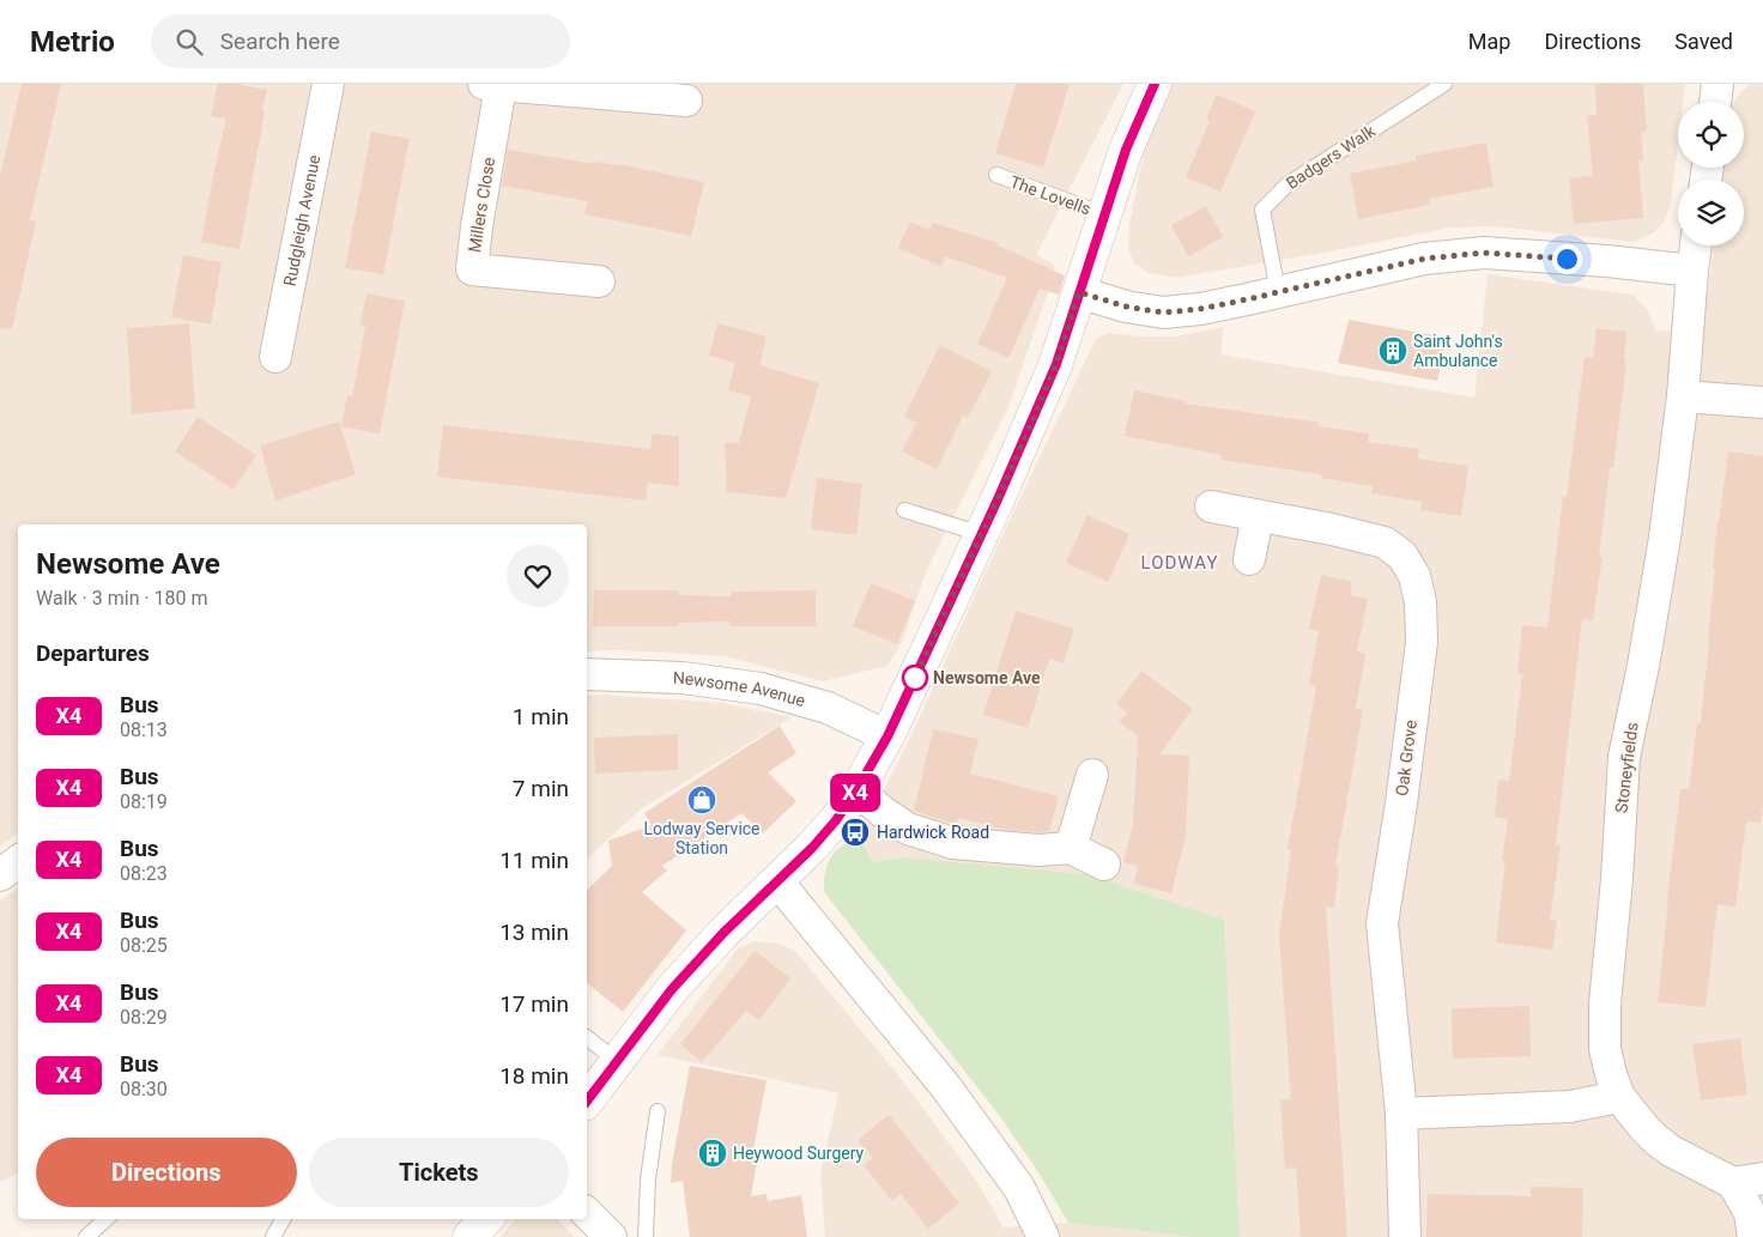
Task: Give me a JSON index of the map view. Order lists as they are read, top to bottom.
{
  "streets": {
    "street": [
      "Millers Close",
      "Rudgleigh Avenue",
      "Newsome Avenue",
      "Oak Grove",
      "Stoneyfields"
    ],
    "lane": ["Badgers Walk", "The Lovells"]
  },
  "districts": ["LODWAY"],
  "places": {
    "building": ["Saint John's Ambulance", "Heywood Surgery"],
    "other": ["Newsome Ave"],
    "shop": ["Lodway Service Station"],
    "bus stop": ["Hardwick Road"]
  },
  "lines": ["bus line X4"],
  "page": {
    "header": "Metrio",
    "search": "Search here",
    "nav": ["Map", "Directions", "Saved"],
    "on_map": "X4",
    "heading": [
      ["Newsome Ave", "Walk · 3 min · 180 m"],
      "Departures"
    ],
    "list": [
      {
        "mark": "X4",
        "name": "Bus",
        "note": "08:13",
        "value": "1 min"
      },
      {
        "mark": "X4",
        "name": "Bus",
        "note": "08:19",
        "value": "7 min"
      },
      {
        "mark": "X4",
        "name": "Bus",
        "note": "08:23",
        "value": "11 min"
      },
      {
        "mark": "X4",
        "name": "Bus",
        "note": "08:25",
        "value": "13 min"
      },
      {
        "mark": "X4",
        "name": "Bus",
        "note": "08:29",
        "value": "17 min"
      },
      {
        "mark": "X4",
        "name": "Bus",
        "note": "08:30",
        "value": "18 min"
      }
    ],
    "buttons": ["Directions", "Tickets"]
  }
}
